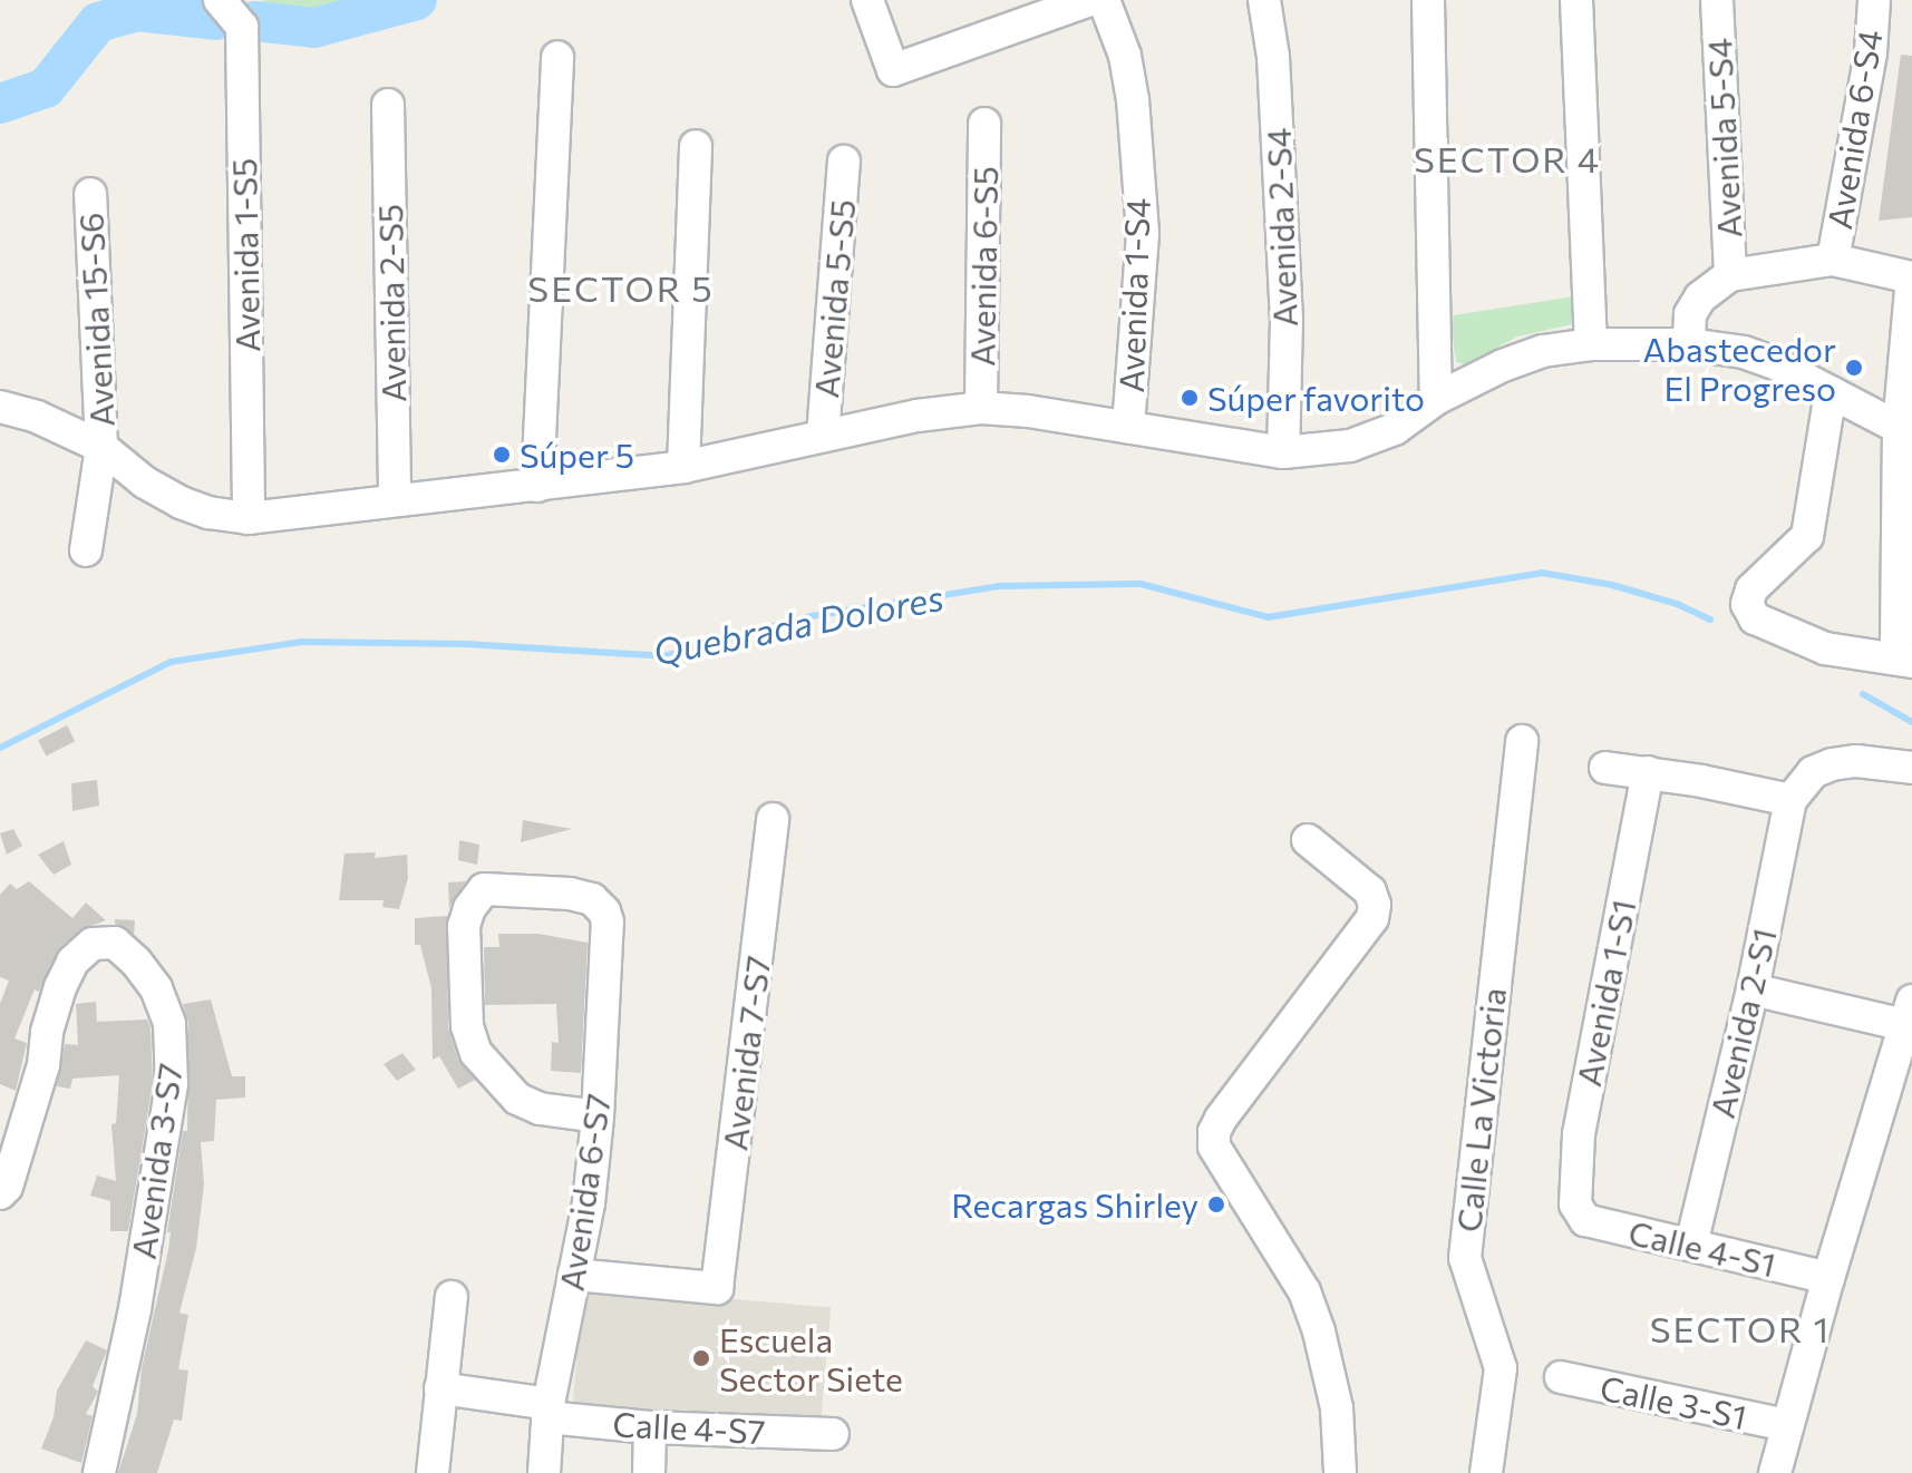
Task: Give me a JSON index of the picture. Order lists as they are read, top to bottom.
{
  "streets": {
    "street": [
      "Avenida 6-S4",
      "Avenida 5-S4",
      "Avenida 2-S4",
      "Avenida 1-S5",
      "Avenida 6-S5",
      "Avenida 1-S4",
      "Avenida 5-S5",
      "Avenida 2-S5",
      "Avenida 15-S6",
      "Avenida 1-S1",
      "Avenida 2-S1",
      "Avenida 7-S7",
      "Calle La Victoria",
      "Avenida 3-S7",
      "Avenida 6-S7",
      "Calle 4-S1",
      "Calle 3-S1",
      "Calle 4-S7"
    ]
  },
  "crossings": [
    ["Avenida 1-S1", "Calle 4-S1"],
    ["Avenida 2-S1", "Calle 4-S1"],
    ["Avenida 7-S7", "Avenida 6-S7"],
    ["Avenida 6-S7", "Calle 4-S7"]
  ],
  "districts": ["SECTOR 4", "SECTOR 5", "SECTOR 1"],
  "water": ["Quebrada Dolores"],
  "places": [
    "Abastecedor El Progreso",
    "Súper favorito",
    "Súper 5",
    "Recargas Shirley",
    "Escuela Sector Siete"
  ]
}
